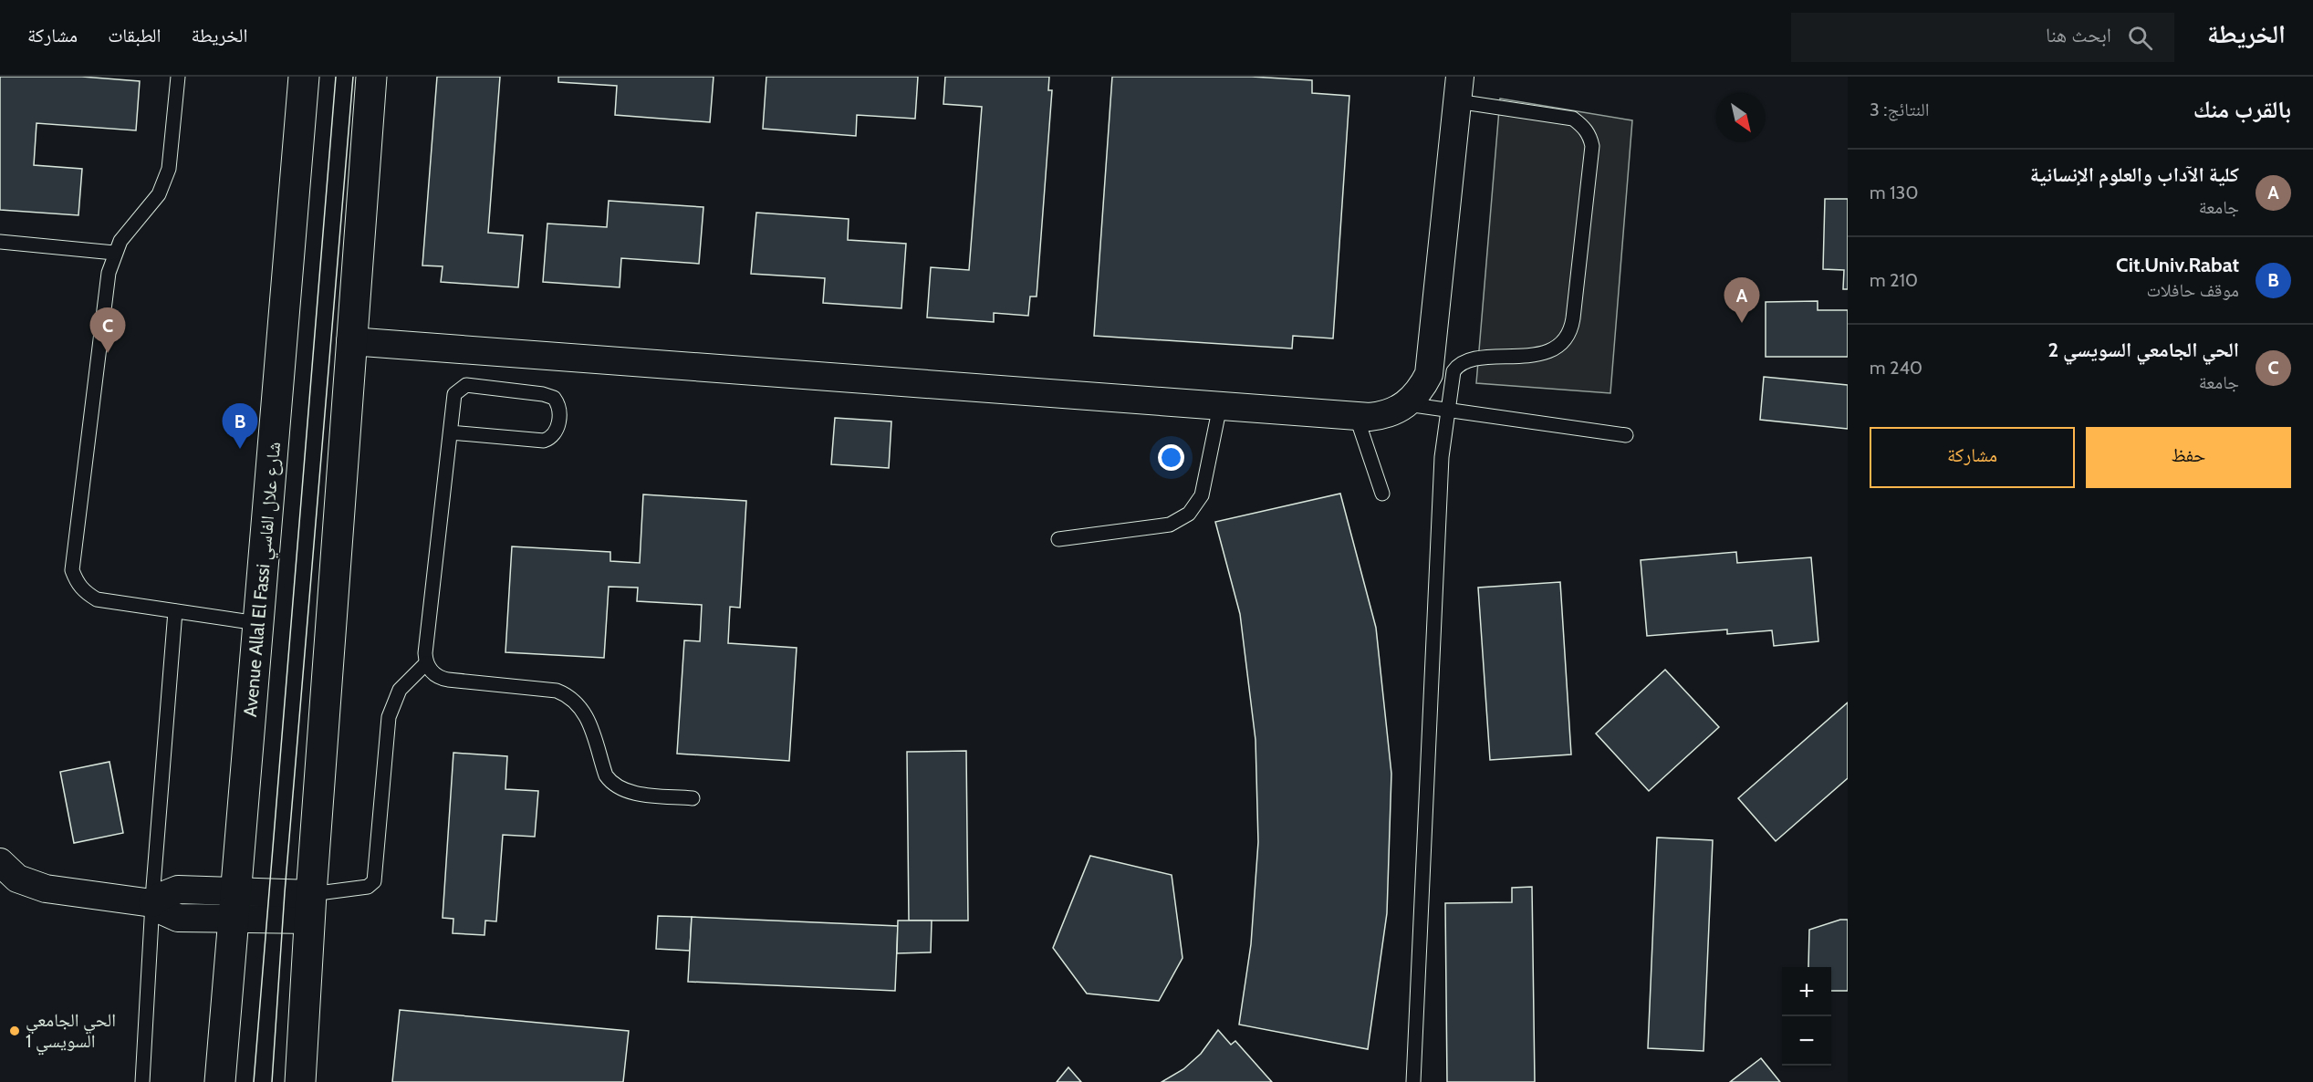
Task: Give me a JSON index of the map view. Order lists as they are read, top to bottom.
{
  "streets": {
    "street": ["Avenue Allal El Fassi شارع علال الفاسي"]
  },
  "places": ["الحي الجامعي السويسي 1"],
  "north": "bottom right",
  "page": {
    "header": "الخريطة",
    "search": "ابحث هنا",
    "nav": ["الخريطة", "الطبقات", "مشاركة"],
    "heading": ["بالقرب منك", "النتائج: 3"],
    "list": [
      {
        "mark": "A",
        "name": "كلية الآداب والعلوم الإنسانية",
        "note": "جامعة",
        "value": "130 m"
      },
      {
        "mark": "B",
        "name": "Cit.Univ.Rabat",
        "note": "موقف حافلات",
        "value": "210 m"
      },
      {
        "mark": "C",
        "name": "الحي الجامعي السويسي 2",
        "note": "جامعة",
        "value": "240 m"
      }
    ],
    "pins": ["A", "C", "B"],
    "buttons": ["حفظ", "مشاركة"],
    "map_buttons": ["+", "−"]
  }
}
